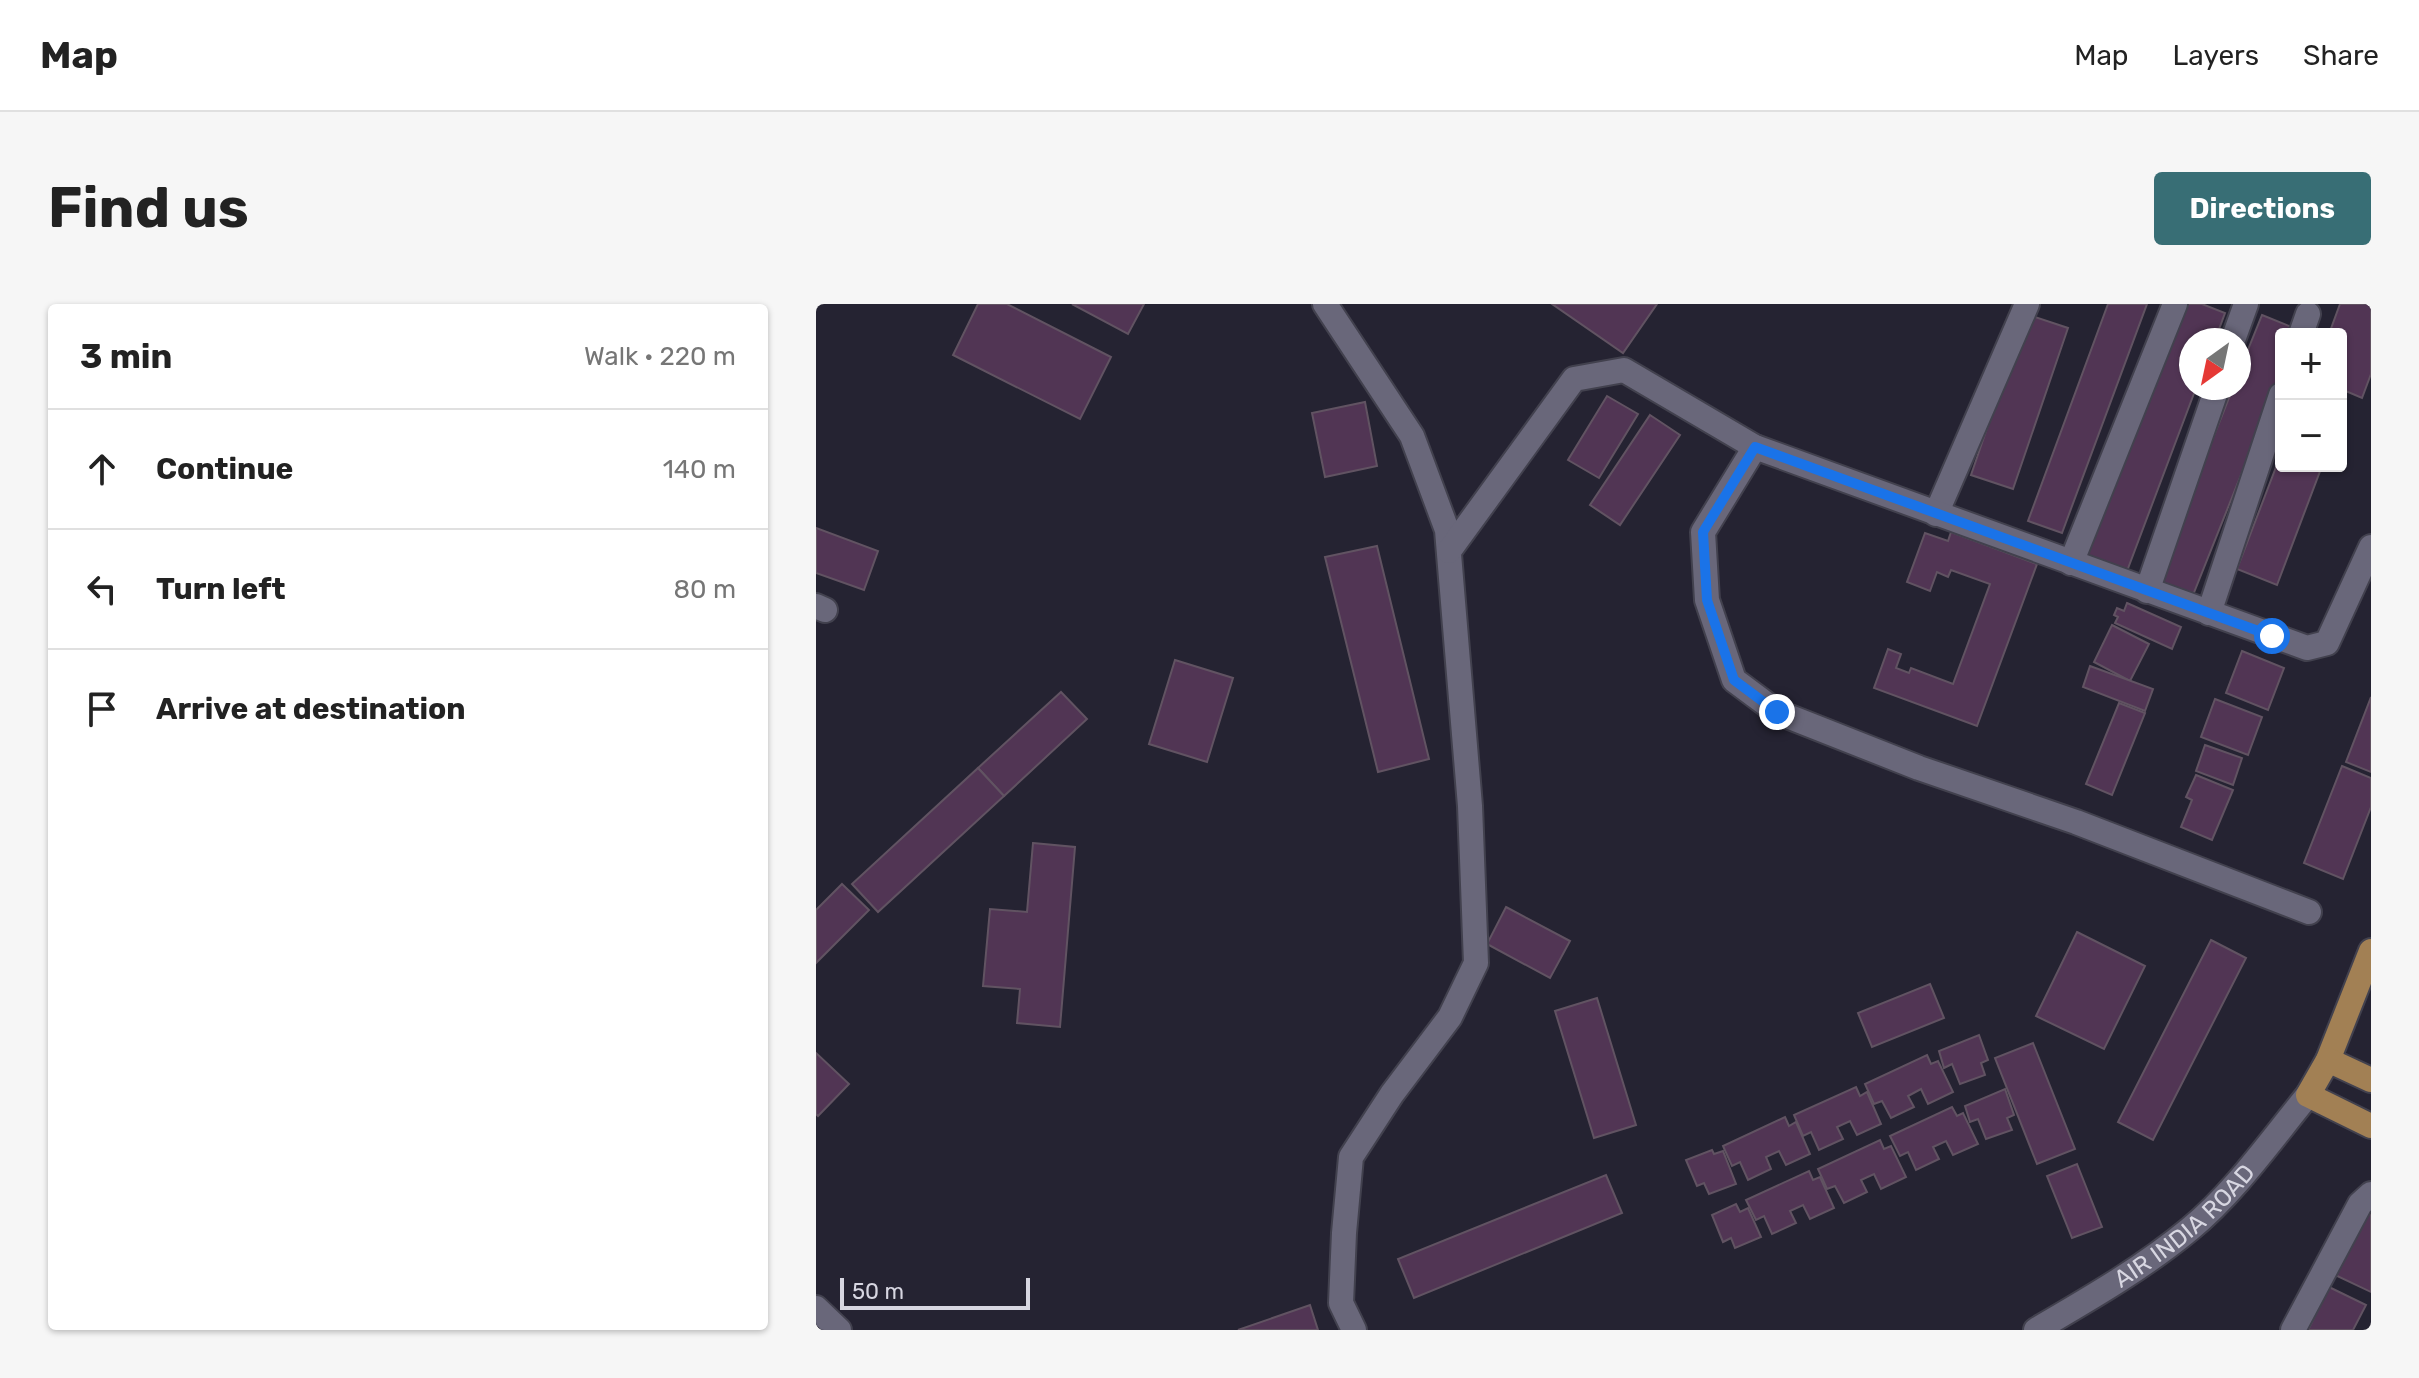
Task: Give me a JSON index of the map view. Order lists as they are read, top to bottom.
{
  "streets": {
    "street": ["AIR INDIA ROAD"]
  },
  "scale_bar": "50 m",
  "north": "bottom left",
  "page": {
    "header": "Map",
    "nav": ["Map", "Layers", "Share"],
    "buttons": "Directions",
    "title": "Find us",
    "heading": ["3 min", "Walk · 220 m"],
    "map_buttons": ["+", "−"],
    "list": [
      ["Continue", "140 m"],
      ["Turn left", "80 m"],
      "Arrive at destination"
    ],
    "scale": "50 m"
  }
}
